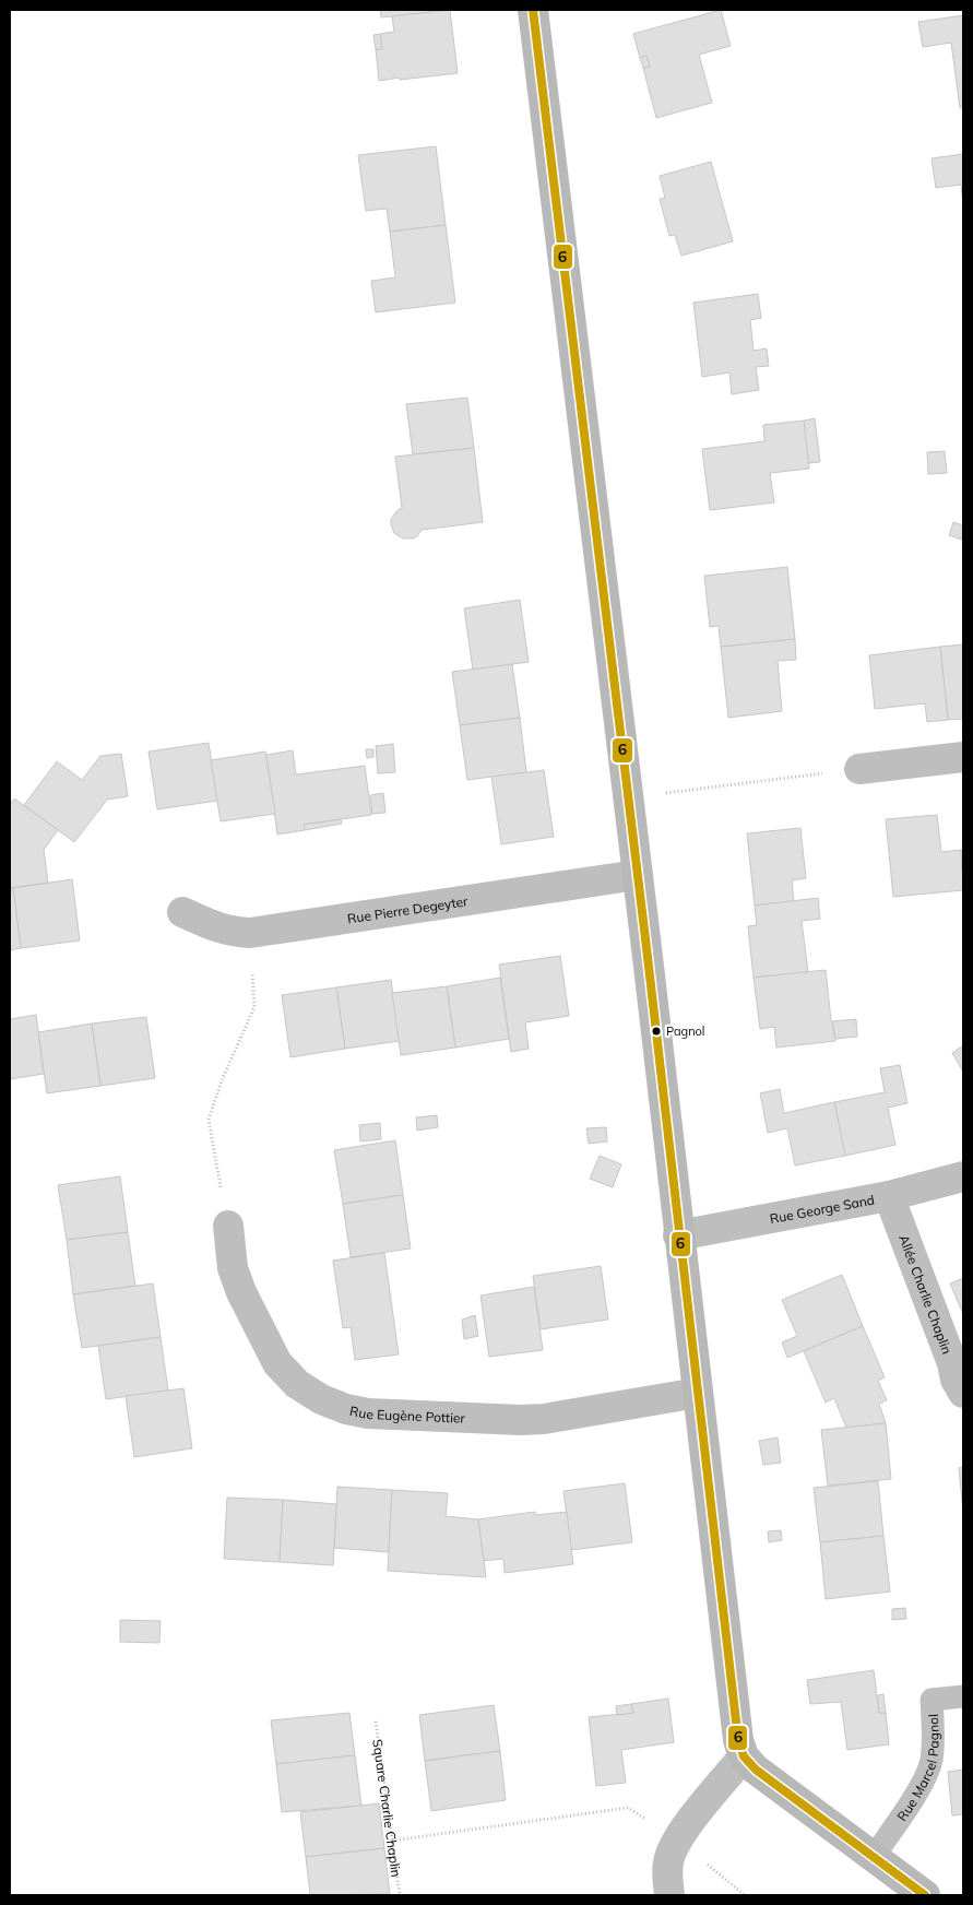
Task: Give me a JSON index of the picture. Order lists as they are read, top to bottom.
{
  "streets": {
    "street": [
      "Rue Pierre Degeyter",
      "Rue George Sand",
      "Allée Charlie Chaplin",
      "Rue Eugène Pottier"
    ],
    "lane": ["Rue Marcel Pagnol"],
    "path": ["Square Charlie Chaplin"]
  },
  "crossings": [
    ["Rue George Sand", "Allée Charlie Chaplin"]
  ],
  "places": ["Pagnol"],
  "lines": ["transit line 6"]
}
